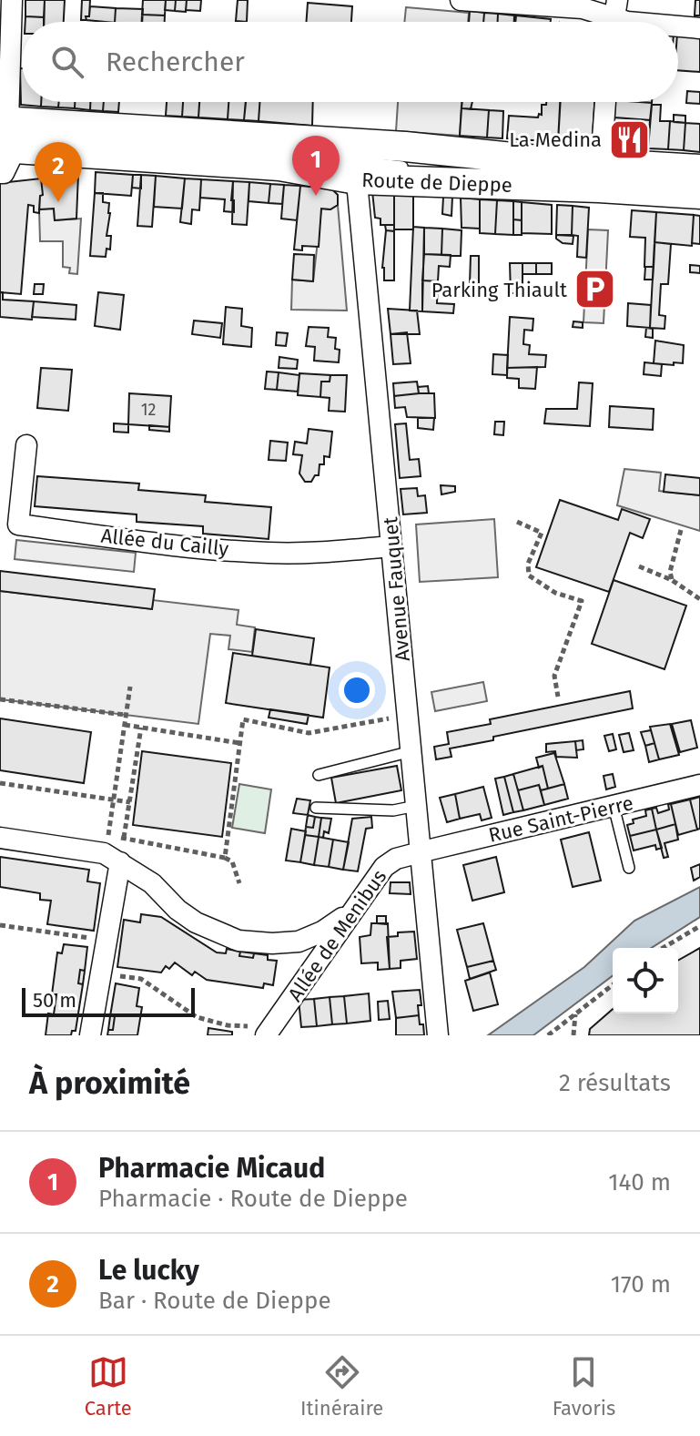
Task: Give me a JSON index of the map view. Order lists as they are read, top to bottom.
{
  "streets": {
    "main road": ["Route de Dieppe"],
    "street": [
      "Allée du Cailly",
      "Avenue Fauquet",
      "Rue Saint-Pierre",
      "Allée de Menibus"
    ]
  },
  "crossings": [
    ["Route de Dieppe", "Avenue Fauquet"],
    ["Allée du Cailly", "Avenue Fauquet"],
    ["Avenue Fauquet", "Rue Saint-Pierre"],
    ["Avenue Fauquet", "Allée de Menibus"],
    ["Rue Saint-Pierre", "Allée de Menibus"]
  ],
  "places": {
    "restaurant": ["La Medina"],
    "parking": ["Parking Thiault"]
  },
  "house_numbers": ["12"],
  "scale_bar": "50 m",
  "page": {
    "search": "Rechercher",
    "pins": ["1", "2"],
    "scale": "50 m",
    "heading": ["À proximité", "2 résultats"],
    "list": [
      {
        "mark": "1",
        "name": "Pharmacie Micaud",
        "note": "Pharmacie · Route de Dieppe",
        "value": "140 m"
      },
      {
        "mark": "2",
        "name": "Le lucky",
        "note": "Bar · Route de Dieppe",
        "value": "170 m"
      }
    ],
    "nav": ["Carte", "Itinéraire", "Favoris"]
  }
}
